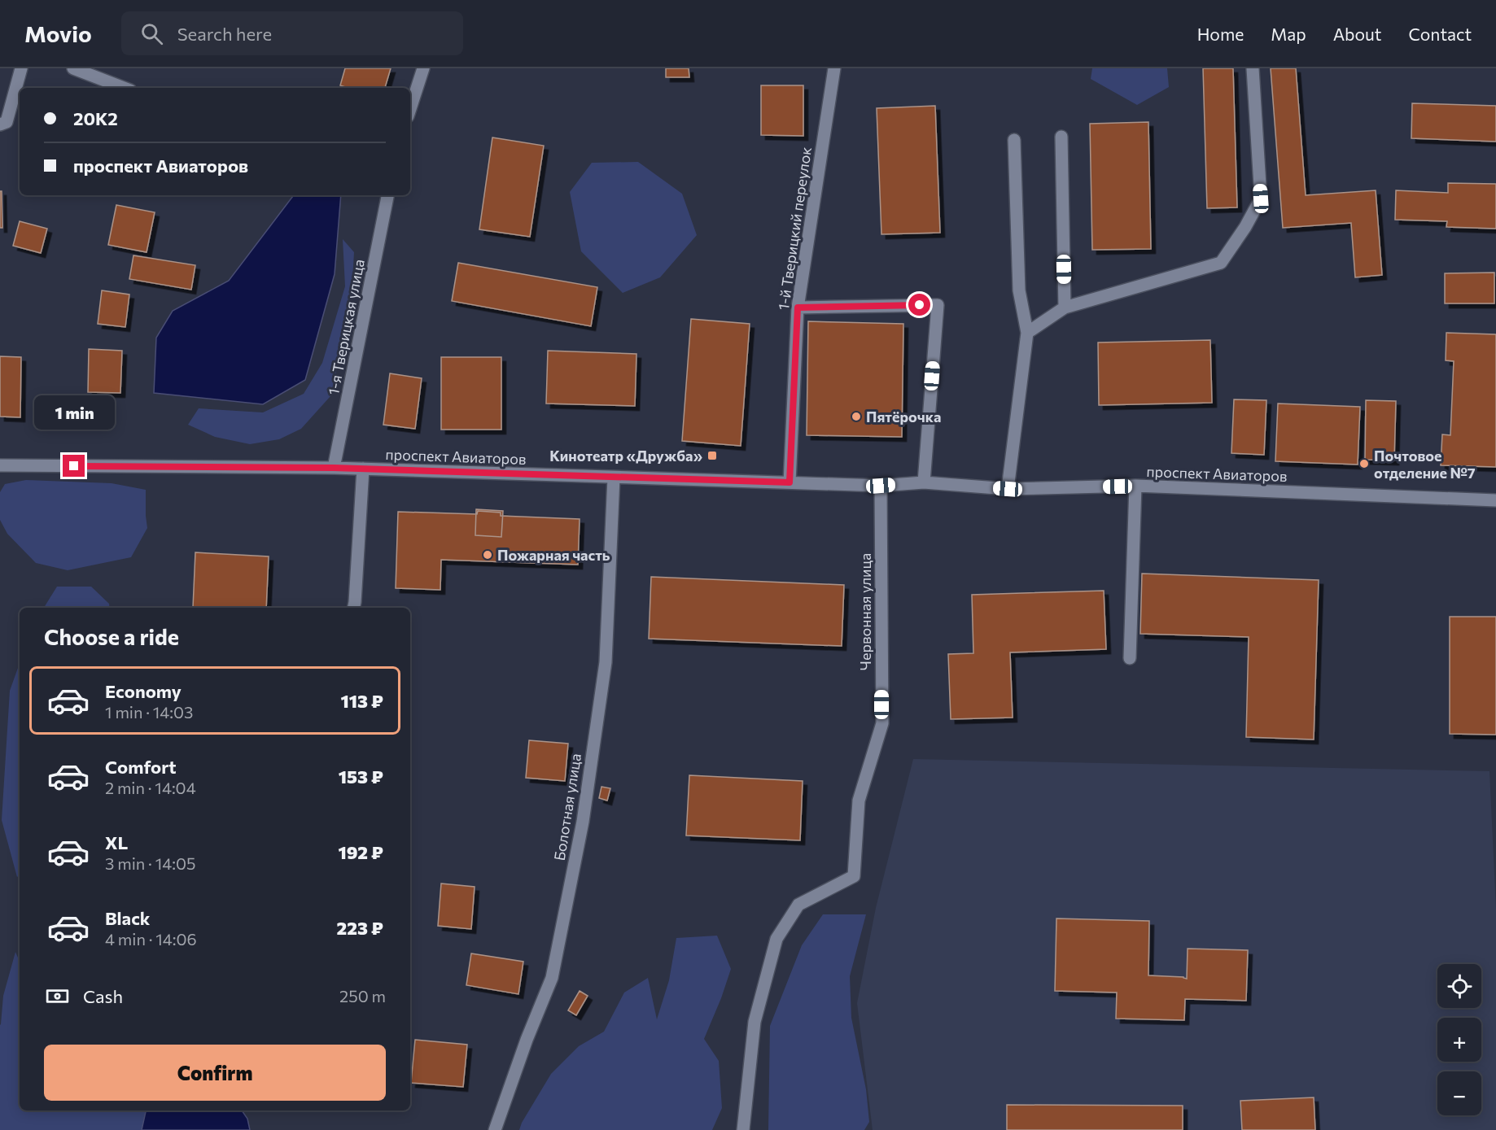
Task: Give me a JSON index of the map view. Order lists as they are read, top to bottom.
{
  "streets": {
    "street": [
      "1-й Тверицкий переулок",
      "1-я Тверицкая улица",
      "проспект Авиаторов",
      "Червонная улица",
      "Болотная улица"
    ]
  },
  "crossings": [
    ["1-й Тверицкий переулок", "проспект Авиаторов"],
    ["1-я Тверицкая улица", "проспект Авиаторов"],
    ["проспект Авиаторов", "Червонная улица"],
    ["проспект Авиаторов", "Болотная улица"]
  ],
  "places": {
    "other": ["Пятёрочка", "Почтовое отделение №7", "Пожарная часть"],
    "transit": ["Кинотеатр «Дружба»"]
  },
  "page": {
    "header": "Movio",
    "search": "Search here",
    "nav": [
      "Home",
      "Map",
      "About",
      "Contact"
    ],
    "banner": ["20К2", "проспект Авиаторов"],
    "bubble": "1 min",
    "heading": "Choose a ride",
    "list": [
      {
        "name": "Economy",
        "note": "1 min · 14:03",
        "value": "113 ₽"
      },
      {
        "name": "Comfort",
        "note": "2 min · 14:04",
        "value": "153 ₽"
      },
      {
        "name": "XL",
        "note": "3 min · 14:05",
        "value": "192 ₽"
      },
      {
        "name": "Black",
        "note": "4 min · 14:06",
        "value": "223 ₽"
      }
    ],
    "map_buttons": ["+", "−"],
    "pay": ["Cash", "250 m"],
    "buttons": "Confirm"
  }
}
